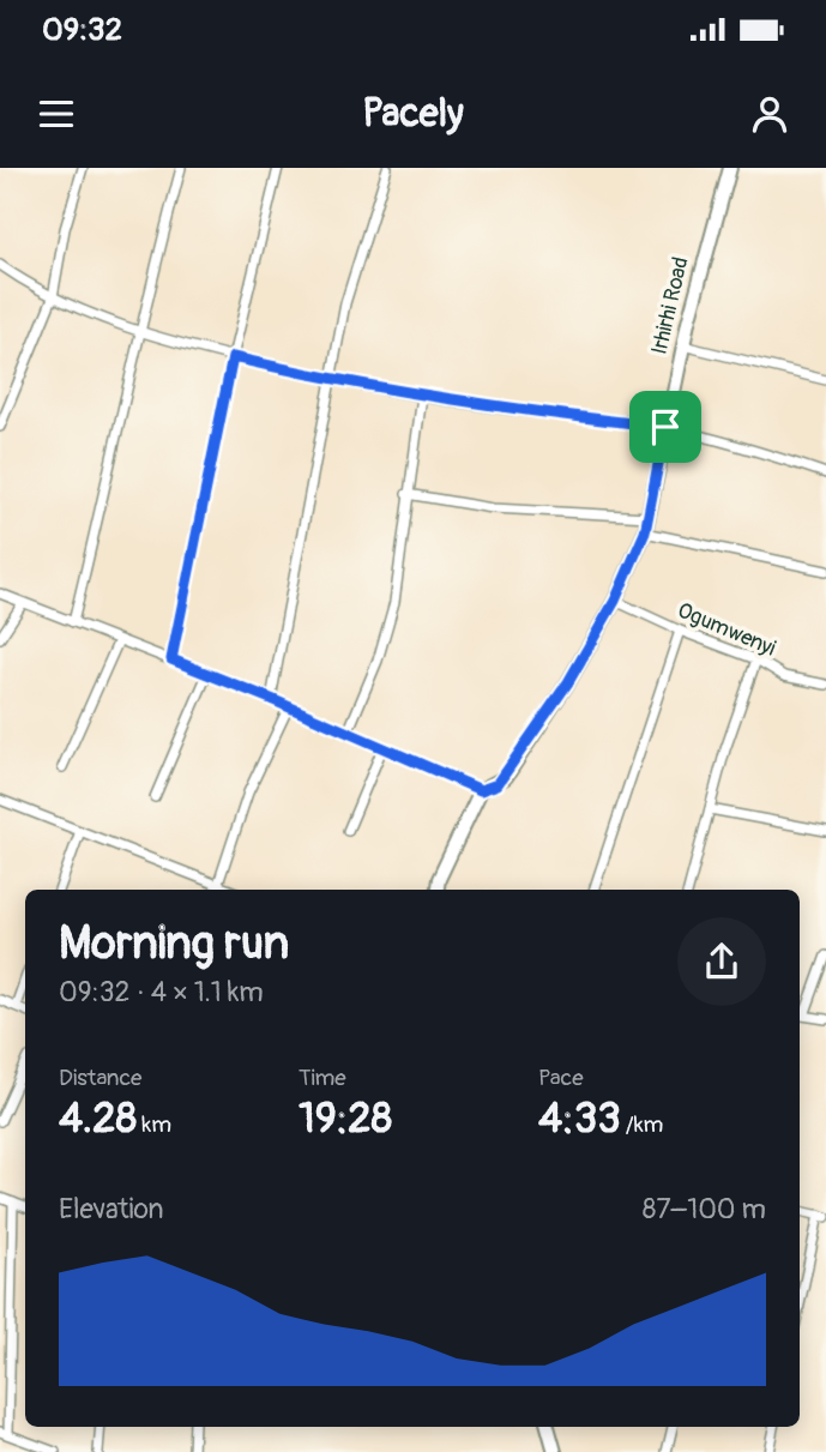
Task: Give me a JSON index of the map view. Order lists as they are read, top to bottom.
{
  "streets": {
    "street": ["Irhirhi Road", "Ogumwenyi"]
  },
  "crossings": [
    ["Irhirhi Road", "Ogumwenyi"]
  ],
  "page": {
    "status": "09:32",
    "header": "Pacely",
    "heading": ["Morning run", "09:32 · 4 × 1.1 km"],
    "stats": [
      ["Distance", "4.28 km"],
      ["Time", "19:28"],
      ["Pace", "4:33 /km"]
    ],
    "chart": ["Elevation", "87–100 m"]
  }
}
